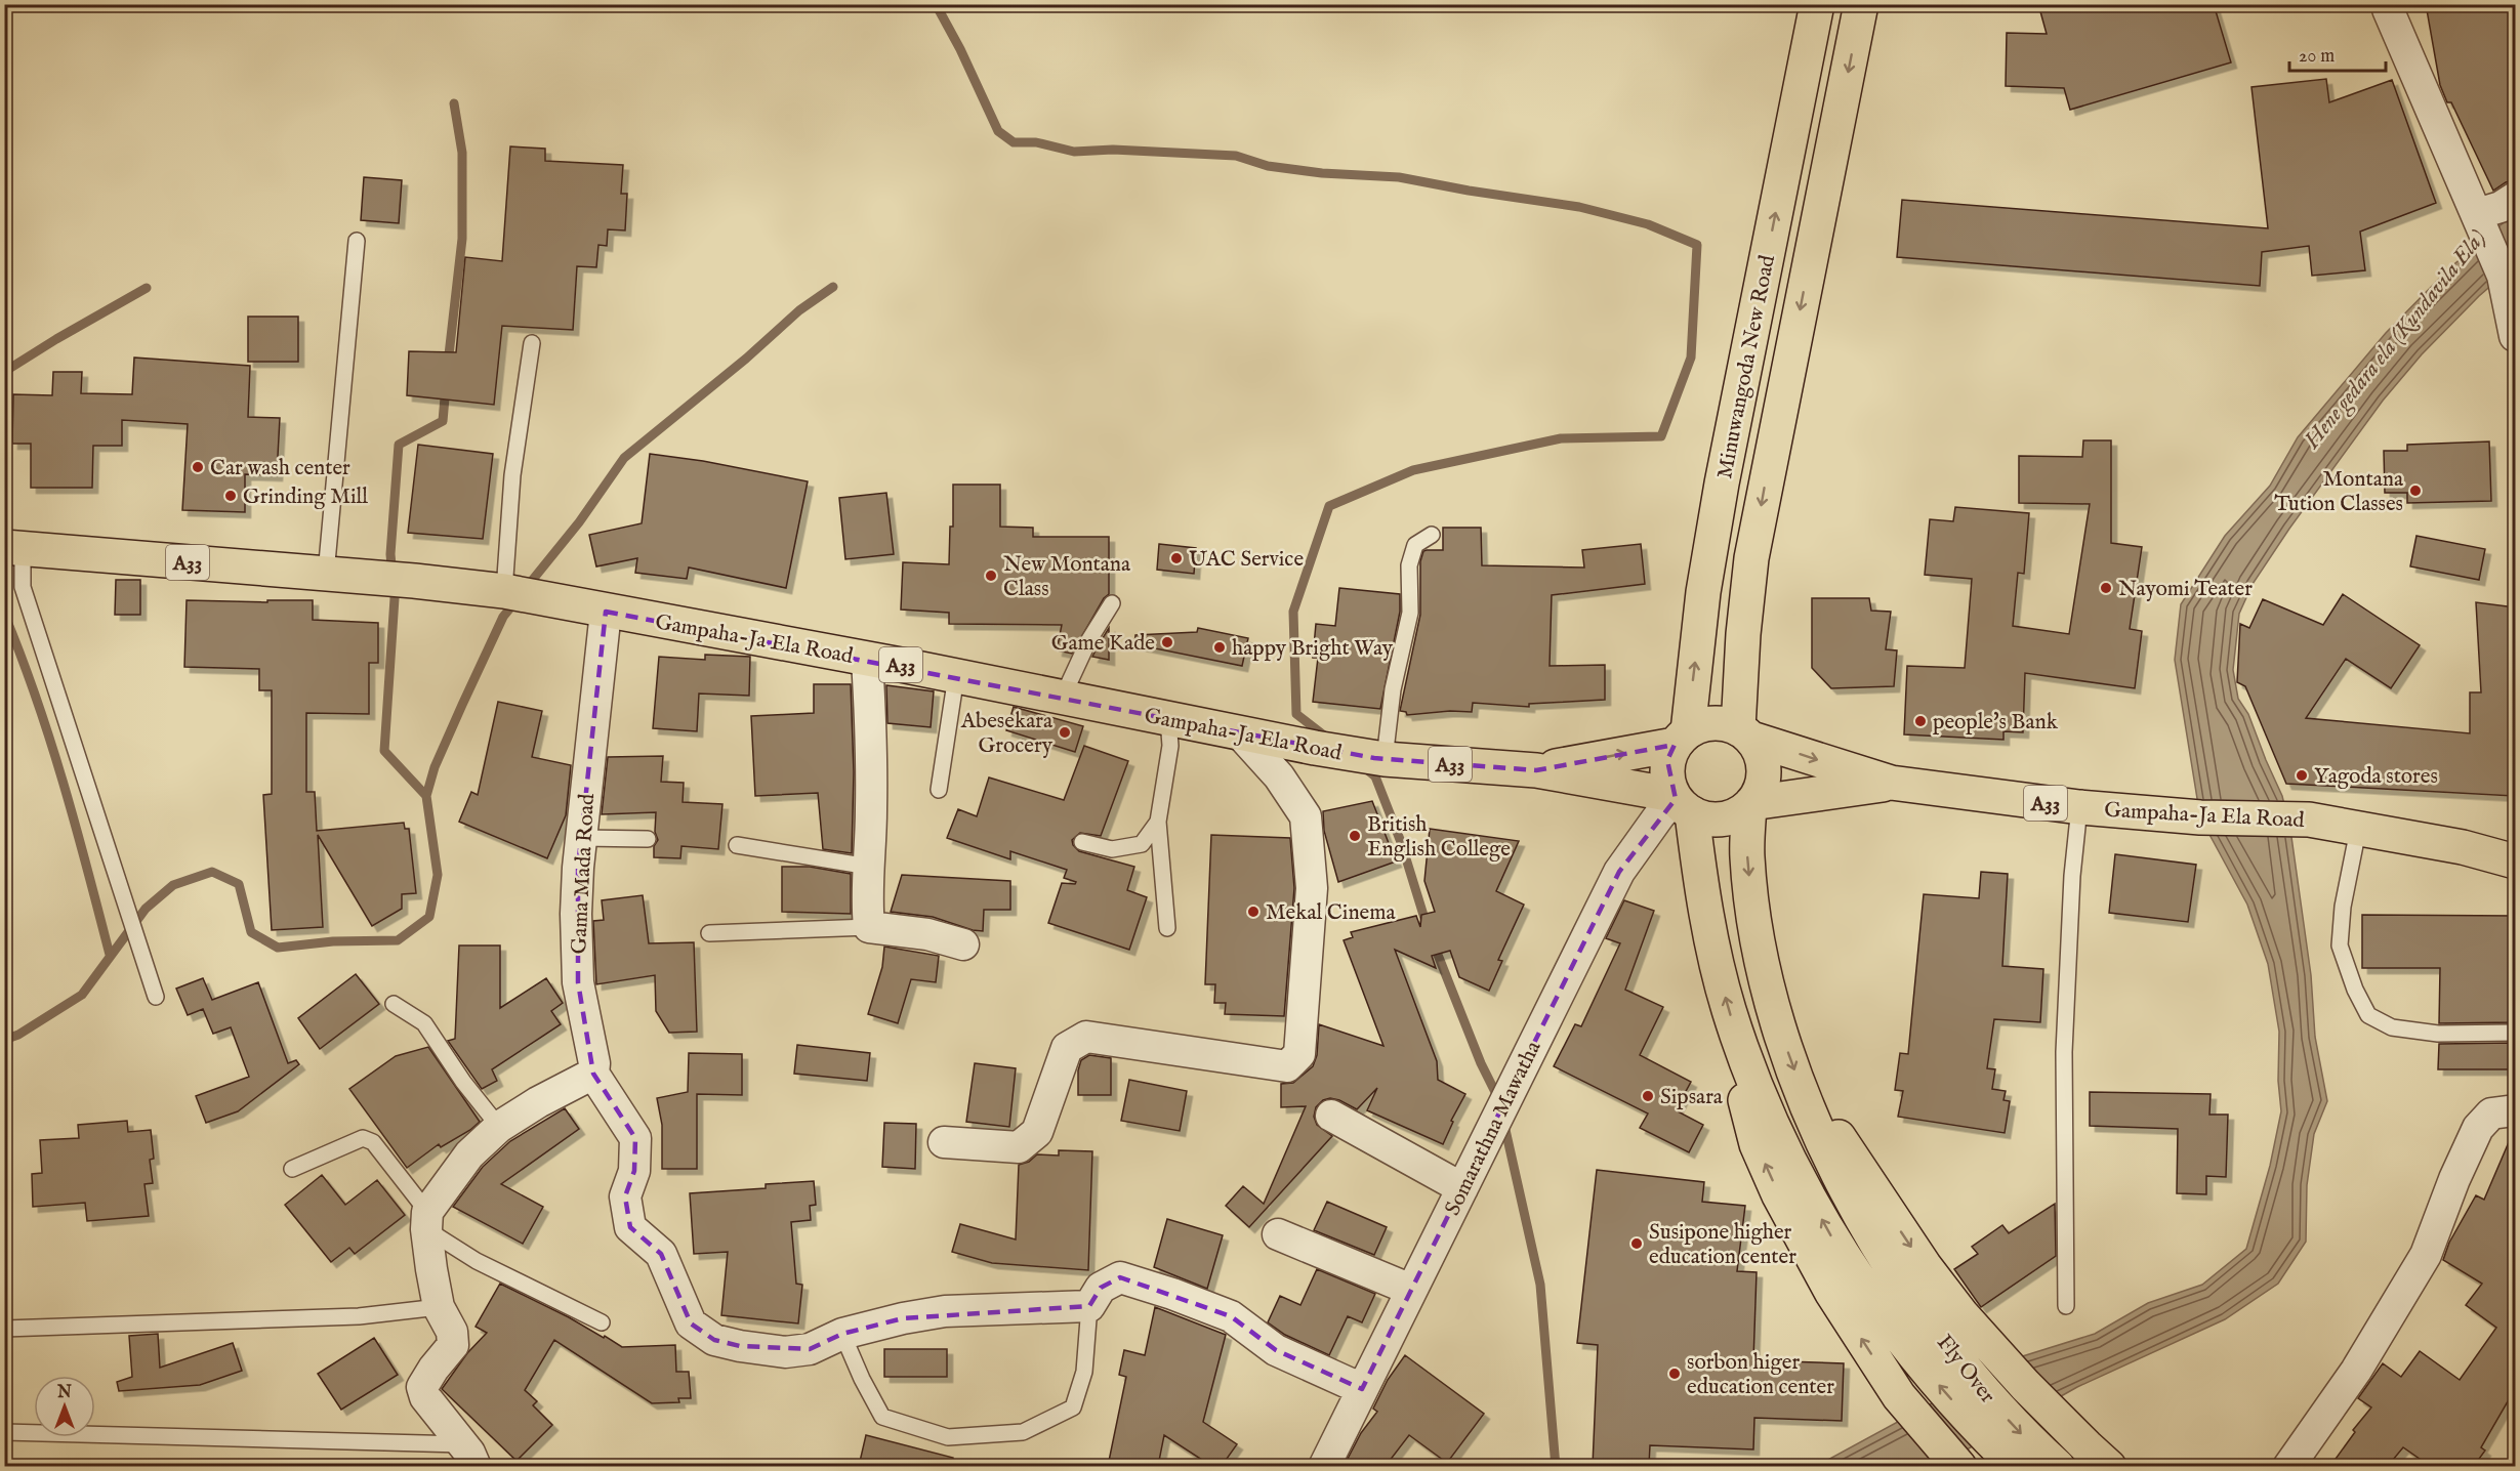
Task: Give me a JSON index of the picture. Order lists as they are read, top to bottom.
{
  "streets": {
    "main road": [
      "Minuwangoda New Road",
      "A33",
      "Gampaha-Ja Ela Road",
      "Fly Over"
    ],
    "street": ["Gama Mada Road", "Somarathna Mawatha"]
  },
  "crossings": [
    ["Minuwangoda New Road", "Gampaha-Ja Ela Road"],
    ["Minuwangoda New Road", "Somarathna Mawatha"],
    ["Minuwangoda New Road", "Fly Over"],
    ["Gampaha-Ja Ela Road", "Gama Mada Road"],
    ["Gampaha-Ja Ela Road", "Somarathna Mawatha"],
    ["Gampaha-Ja Ela Road", "Fly Over"],
    ["Somarathna Mawatha", "Fly Over"]
  ],
  "water": ["Hene gedara ela (Kundavila Ela)"],
  "places": [
    "Car wash center",
    "Montana Tution Classes",
    "Grinding Mill",
    "UAC Service",
    "New Montana Class",
    "Nayomi Teater",
    "Game Kade",
    "happy Bright Way",
    "people's Bank",
    "Abesekara Grocery",
    "Yagoda stores",
    "British English College",
    "Mekal Cinema",
    "Sipsara",
    "Susipone higher education center",
    "sorbon higer education center"
  ],
  "scale_bar": "20 m",
  "north": "top"
}
